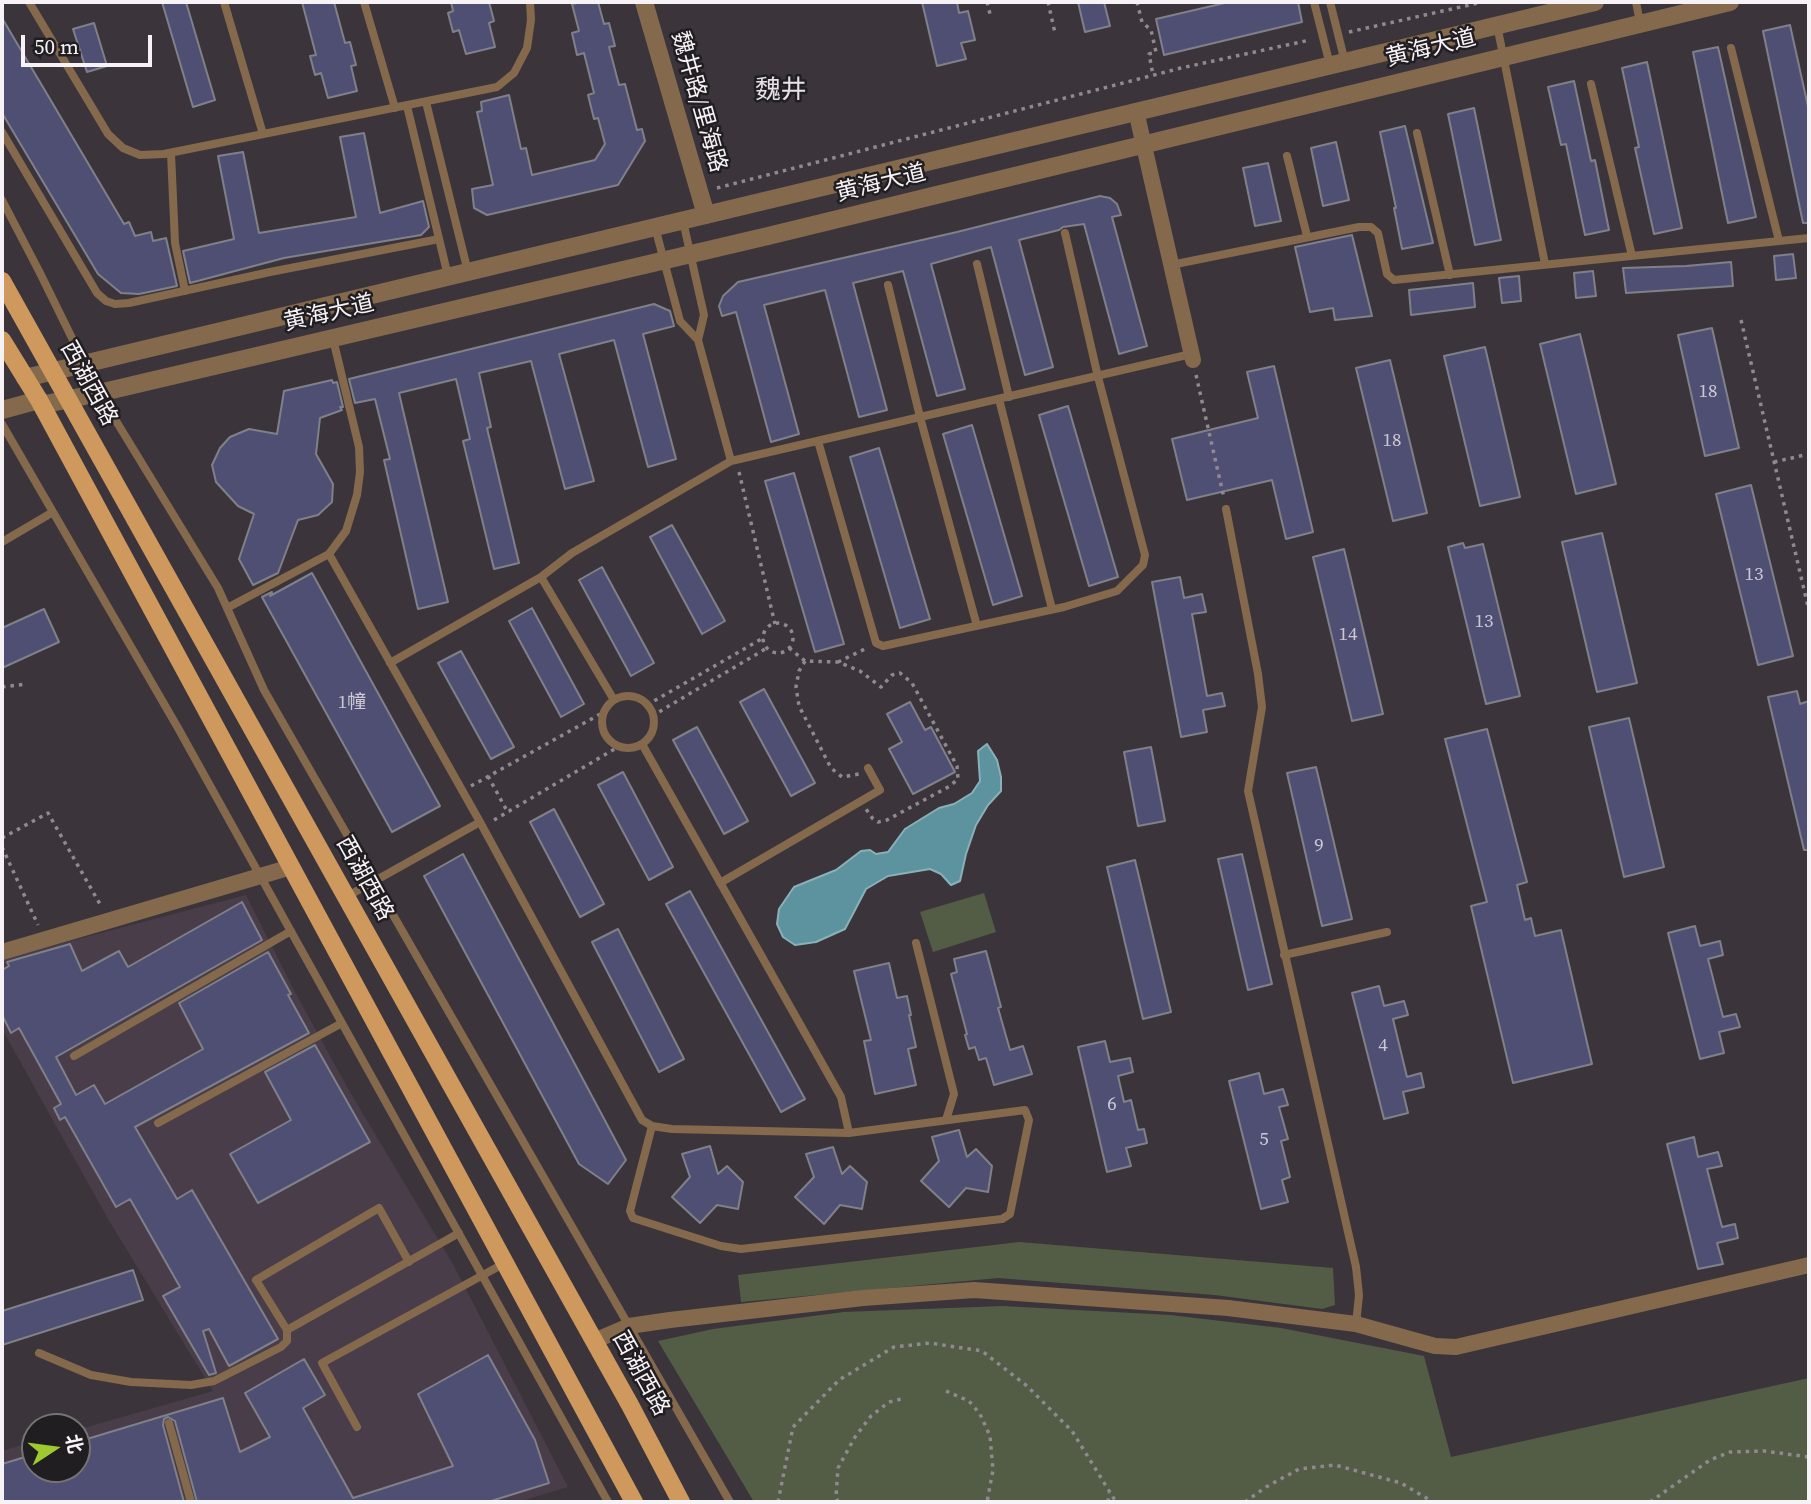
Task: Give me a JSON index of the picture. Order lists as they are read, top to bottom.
{
  "streets": {
    "main road": ["西湖西路"],
    "street": ["黄海大道", "魏井路/里海路"]
  },
  "crossings": [
    ["黄海大道", "魏井路/里海路"],
    ["黄海大道", "西湖西路"]
  ],
  "districts": ["魏井"],
  "house_numbers": [
    "18",
    "18",
    "13",
    "13",
    "14",
    "1幢",
    "9",
    "4",
    "6",
    "5"
  ],
  "scale_bar": "50 m",
  "north": "right"
}
